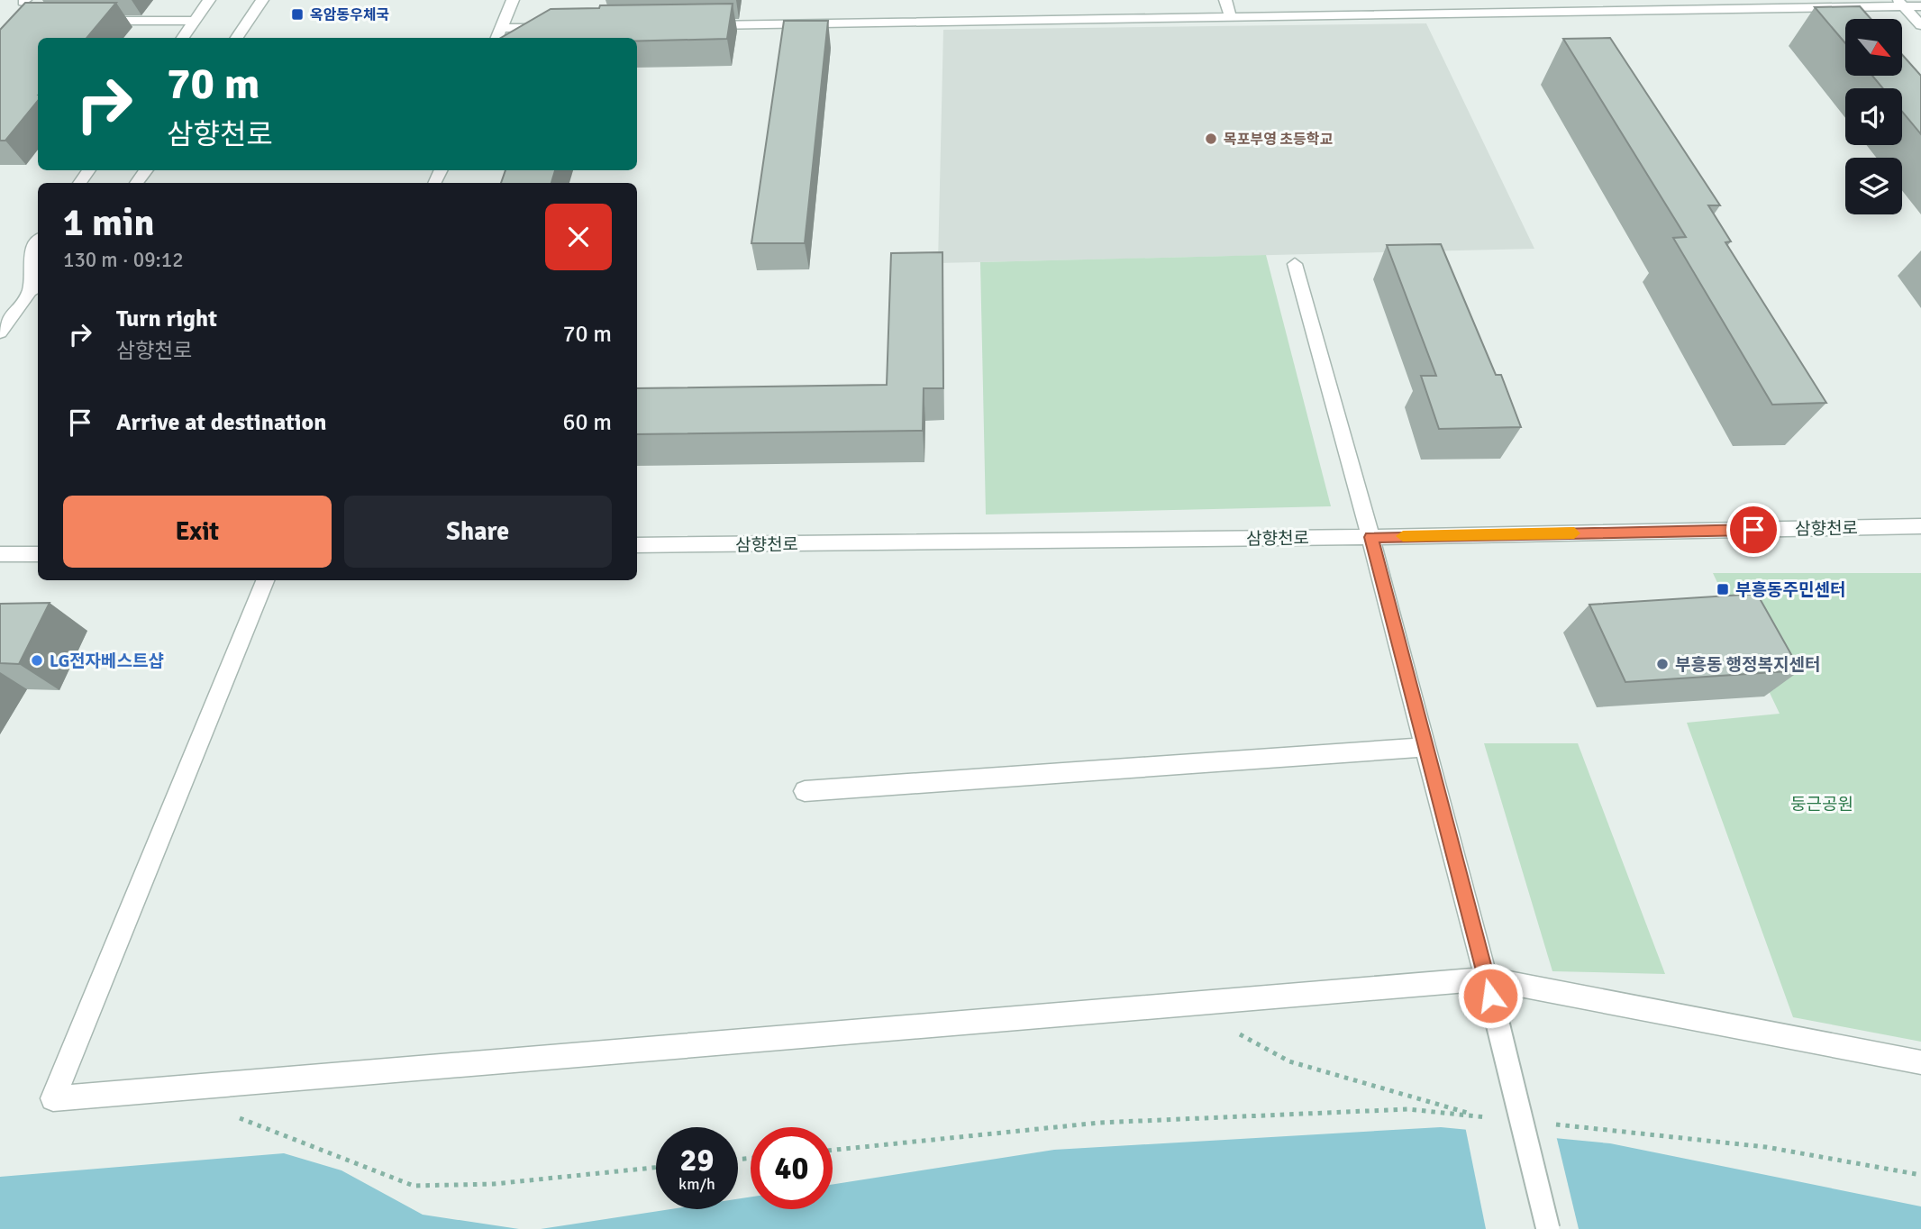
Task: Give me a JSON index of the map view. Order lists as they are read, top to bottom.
{
  "streets": {
    "street": ["삼향천로"]
  },
  "parks": ["둥근공원"],
  "places": {
    "transit": ["옥암동우체국", "부흥동주민센터"],
    "other": ["목포부영 초등학교", "LG전자베스트샵", "부흥동 행정복지센터"]
  },
  "north": "bottom right",
  "page": {
    "turn": ["70 m", "삼향천로"],
    "heading": ["1 min", "130 m · 09:12"],
    "list": [
      {
        "name": "Turn right",
        "note": "삼향천로",
        "value": "70 m"
      },
      {
        "name": "Arrive at destination",
        "value": "60 m"
      }
    ],
    "buttons": ["Exit", "Share"],
    "speed": "29 km/h",
    "limit": "40"
  }
}
